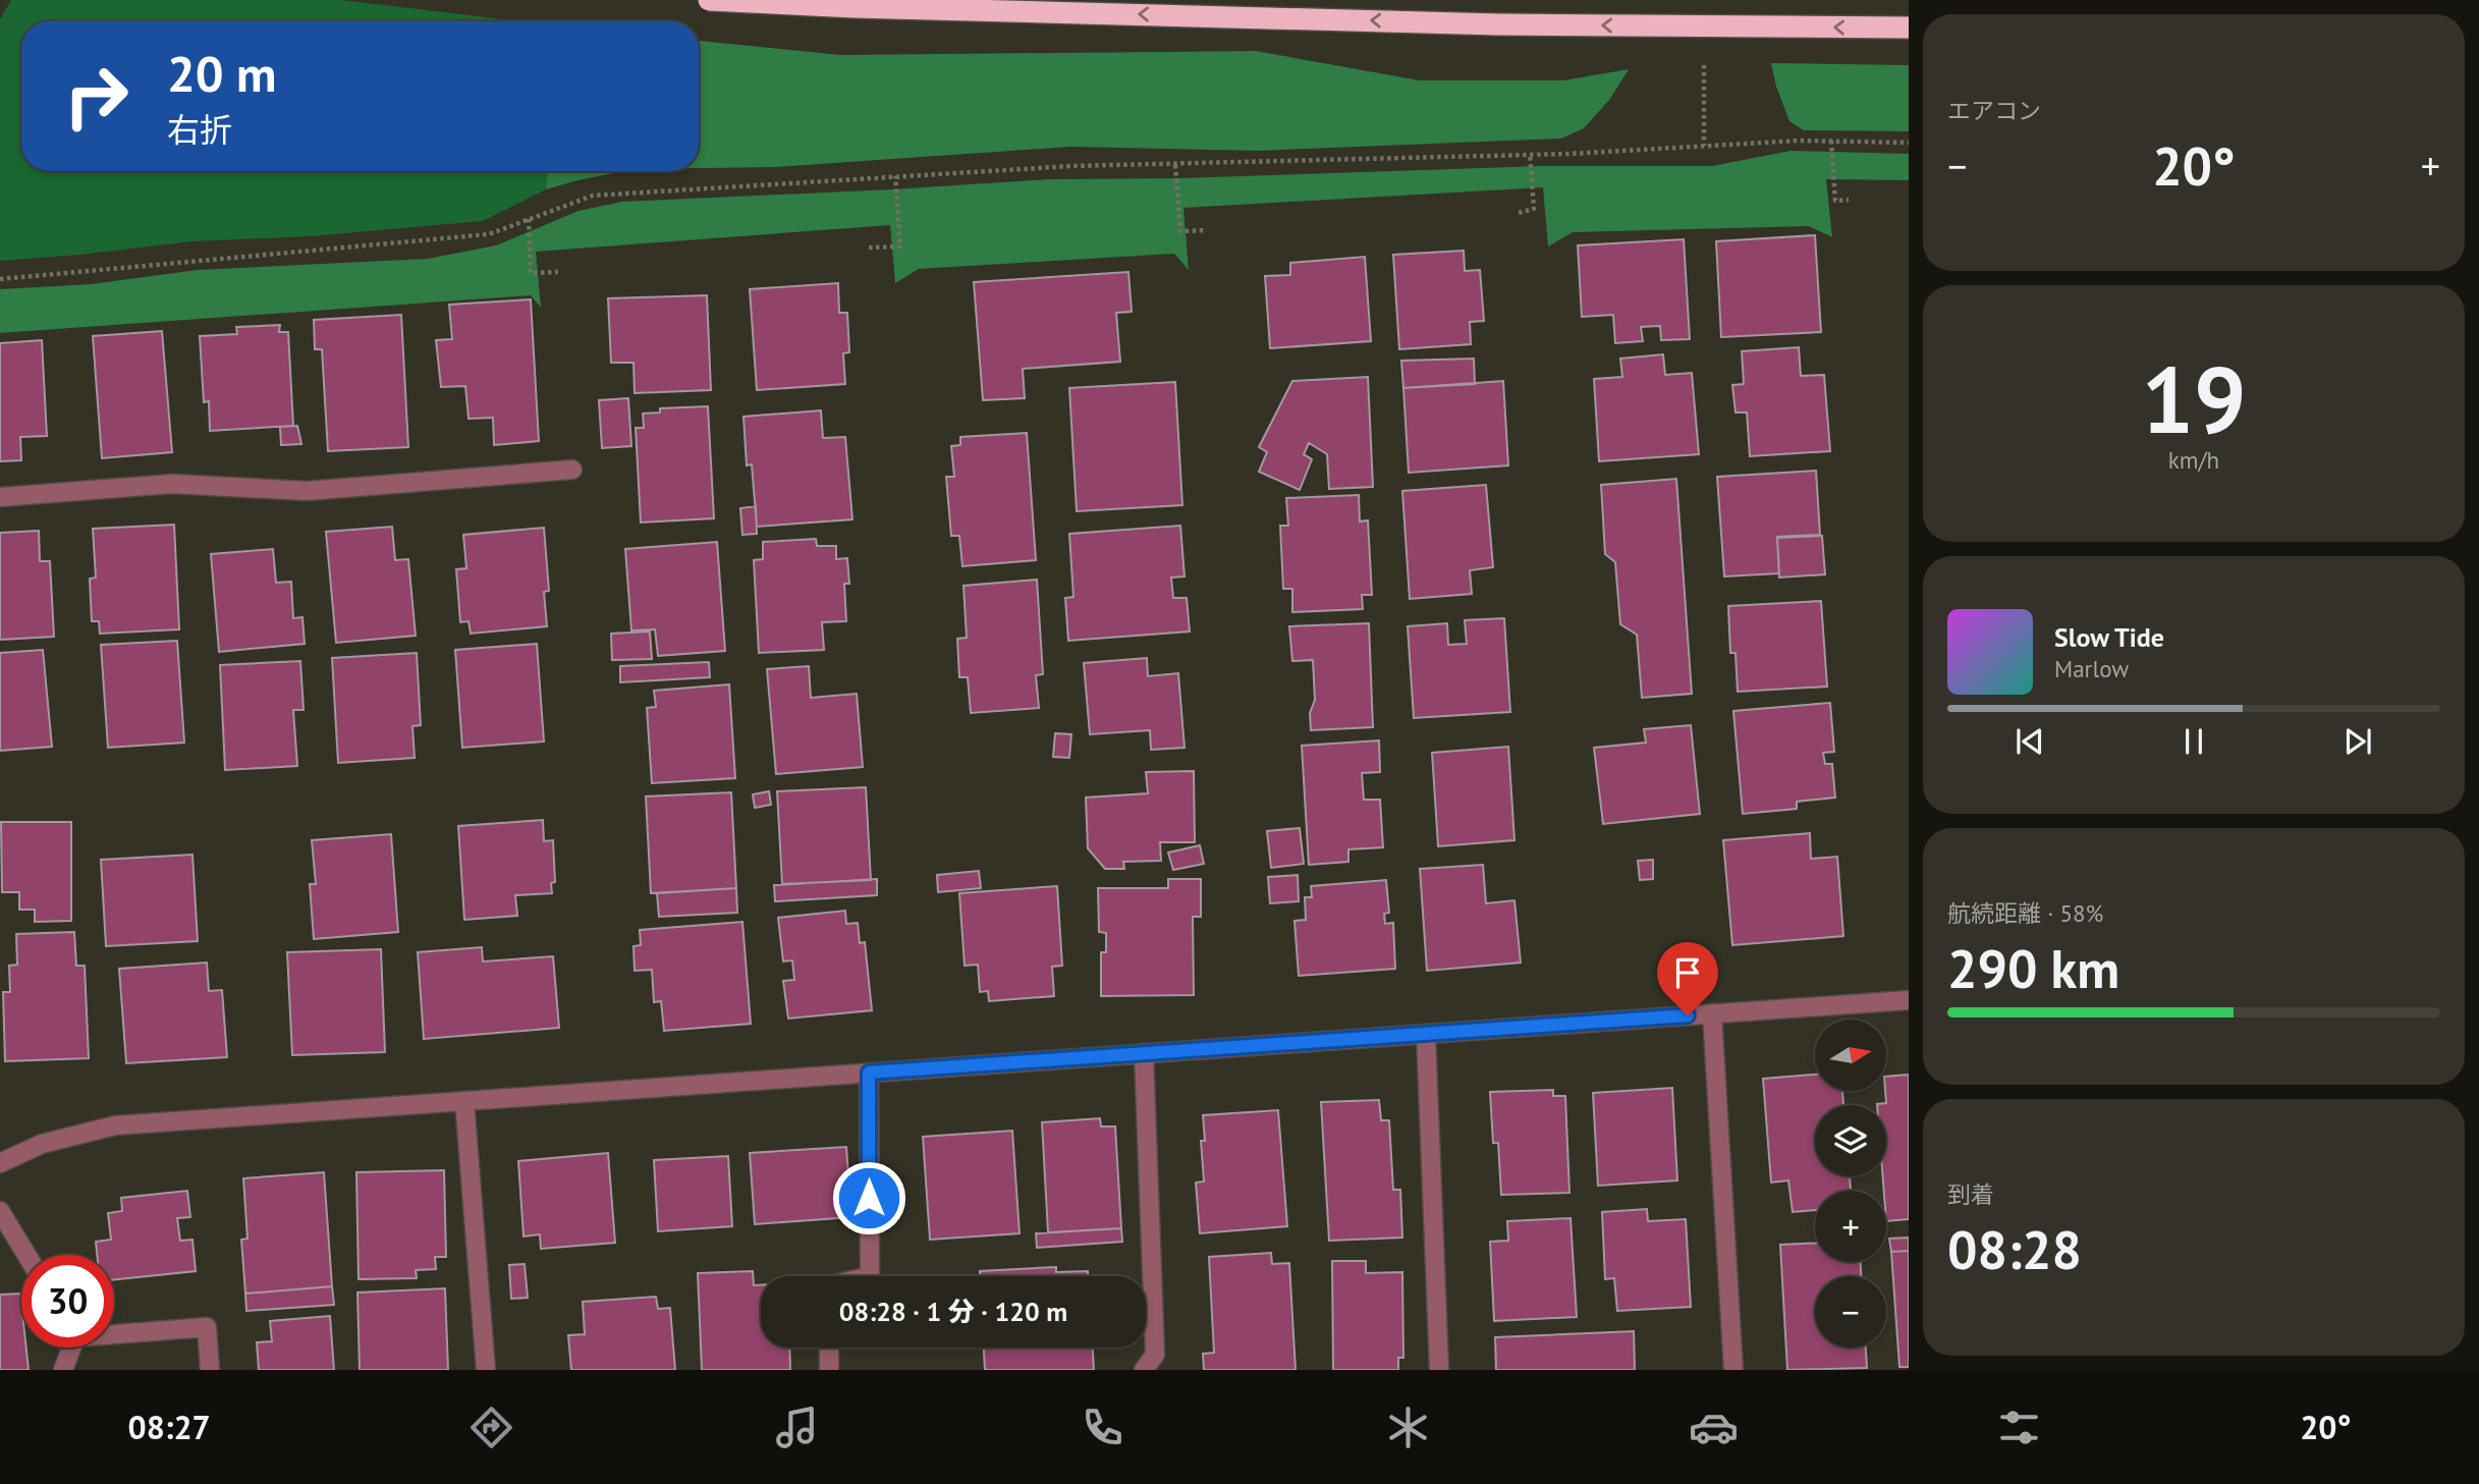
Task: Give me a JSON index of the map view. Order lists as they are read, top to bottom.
{
  "north": "right",
  "page": {
    "tile": [
      "エアコン",
      ["19", "km/h"],
      ["航続距離 · 58%", "290 km"],
      ["到着", "08:28"]
    ],
    "turn": ["20 m", "右折"],
    "heat": ["−", "20°", "+"],
    "song": ["Slow Tide", "Marlow"],
    "map_buttons": ["+", "−"],
    "limit": "30",
    "trip": "08:28 · 1 分 · 120 m",
    "tabs": ["08:27", "20°"]
  }
}
